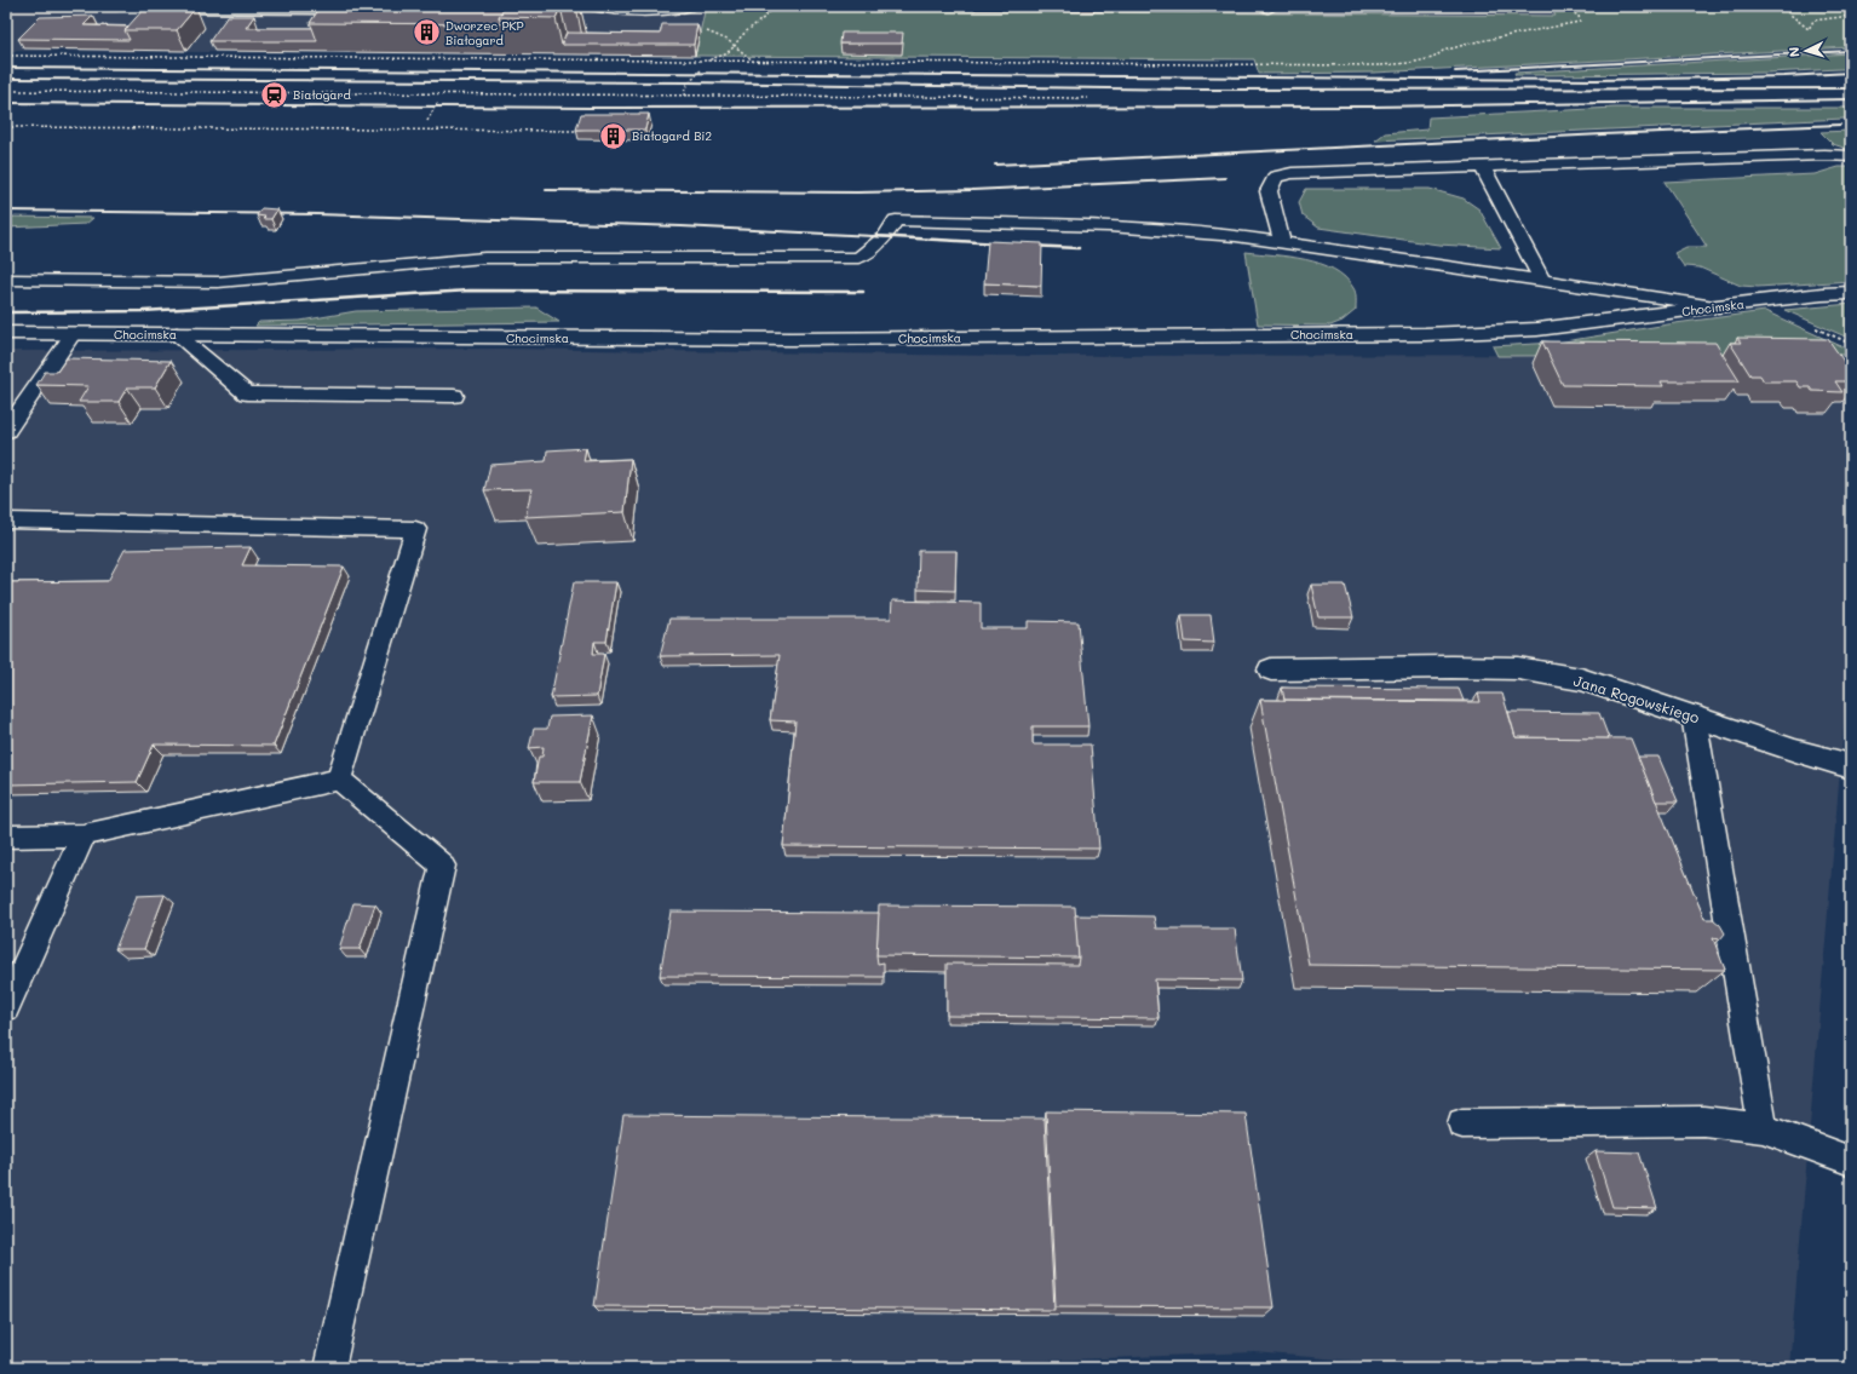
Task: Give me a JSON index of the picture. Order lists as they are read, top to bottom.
{
  "streets": {
    "street": ["Chocimska", "Jana Rogowskiego"]
  },
  "places": {
    "building": ["Dworzec PKP Białogard", "Białogard Bi2"],
    "station": ["Białogard"]
  },
  "north": "left"
}
